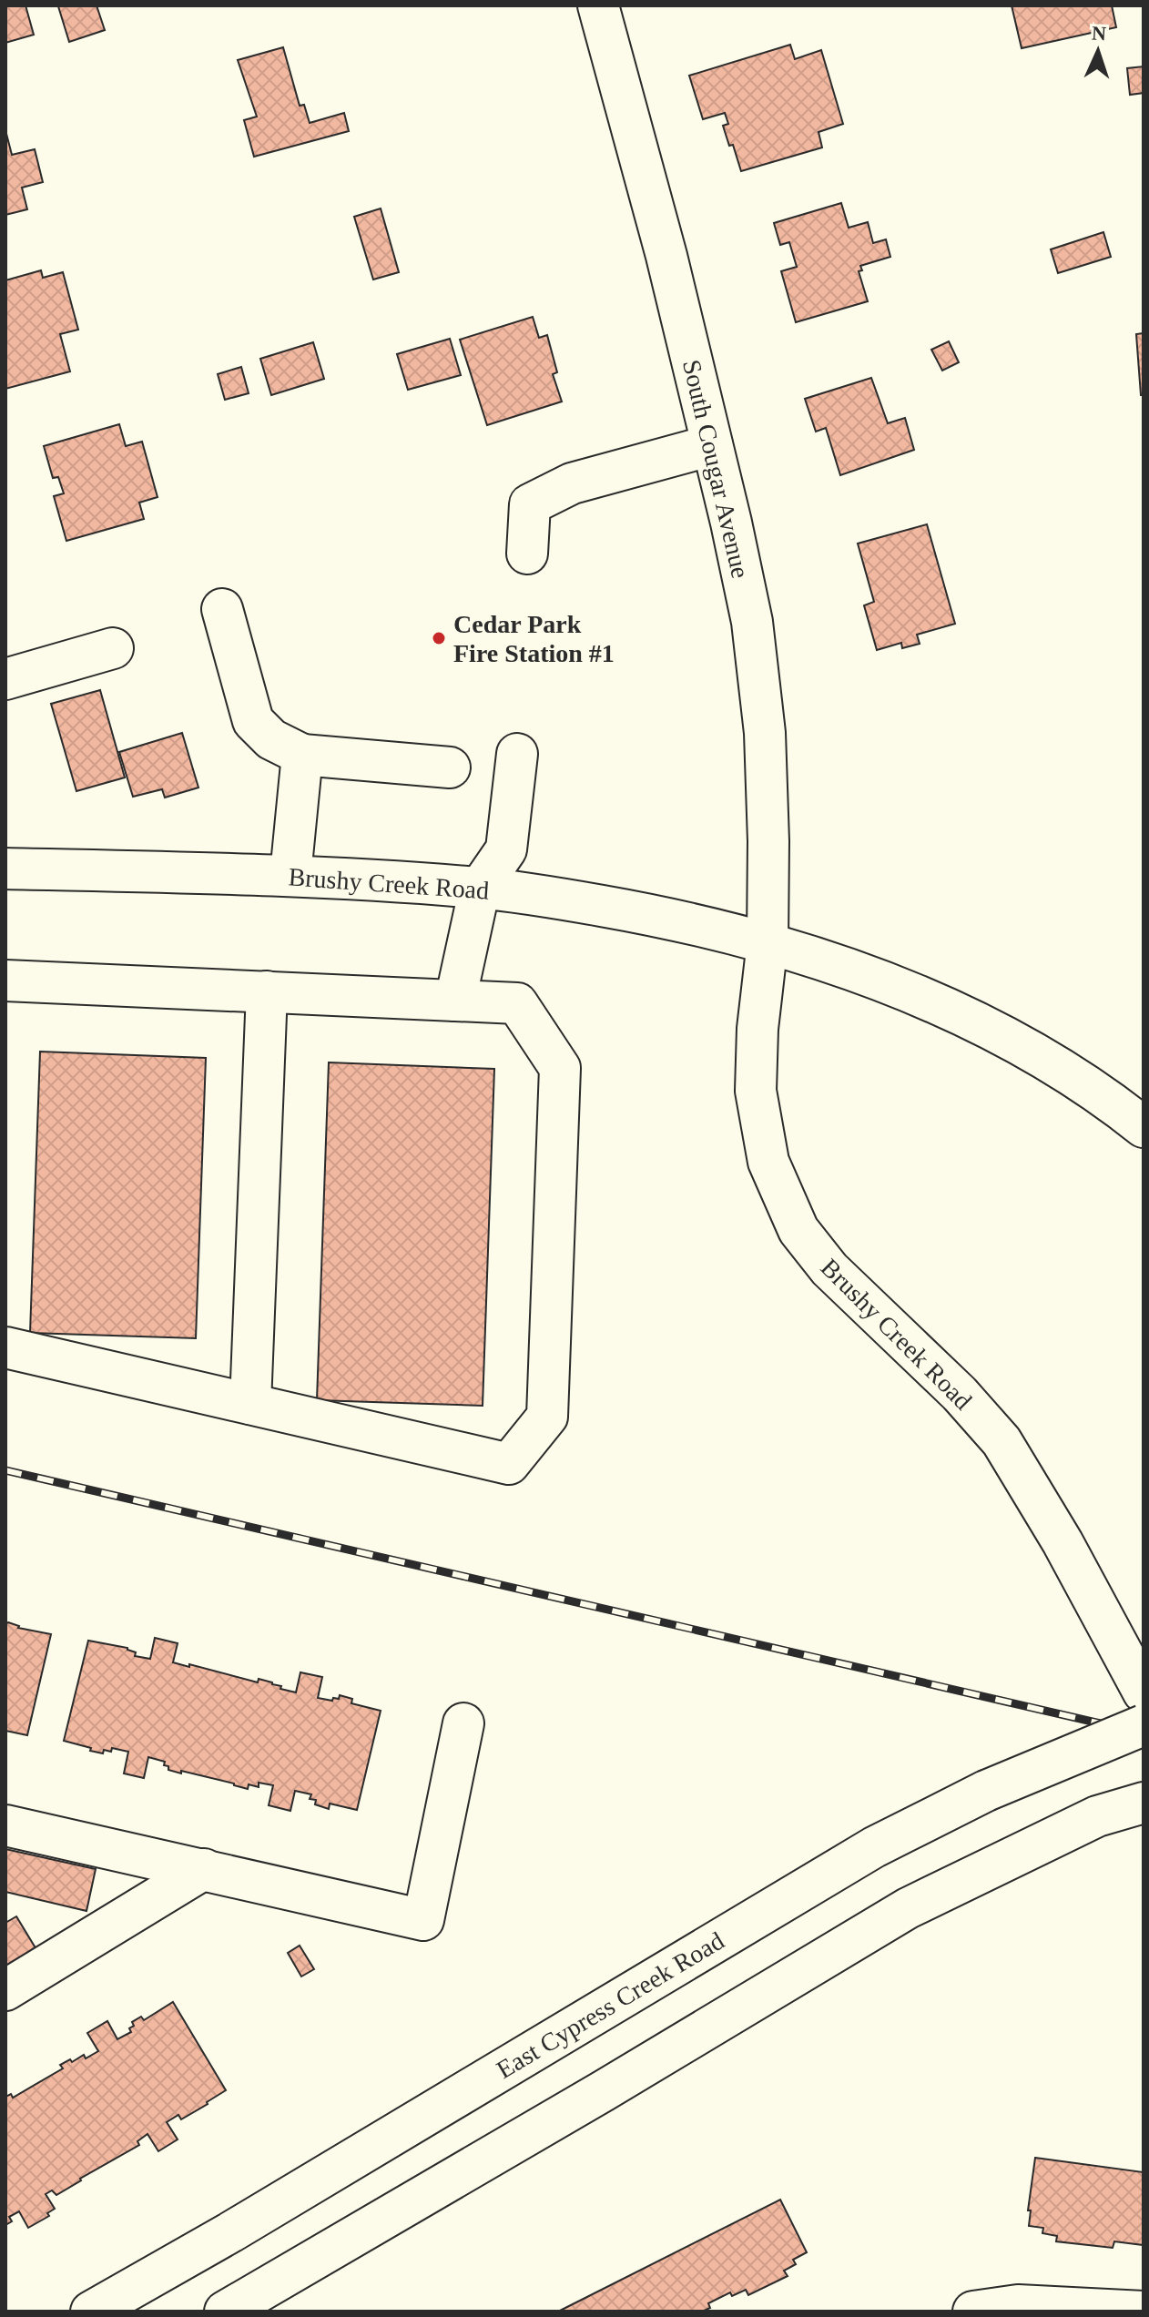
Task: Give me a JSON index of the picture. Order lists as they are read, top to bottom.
{
  "streets": {
    "street": ["South Cougar Avenue", "Brushy Creek Road", "East Cypress Creek Road"]
  },
  "crossings": [
    ["South Cougar Avenue", "Brushy Creek Road"]
  ],
  "places": ["Cedar Park Fire Station #1"],
  "north": "top"
}
